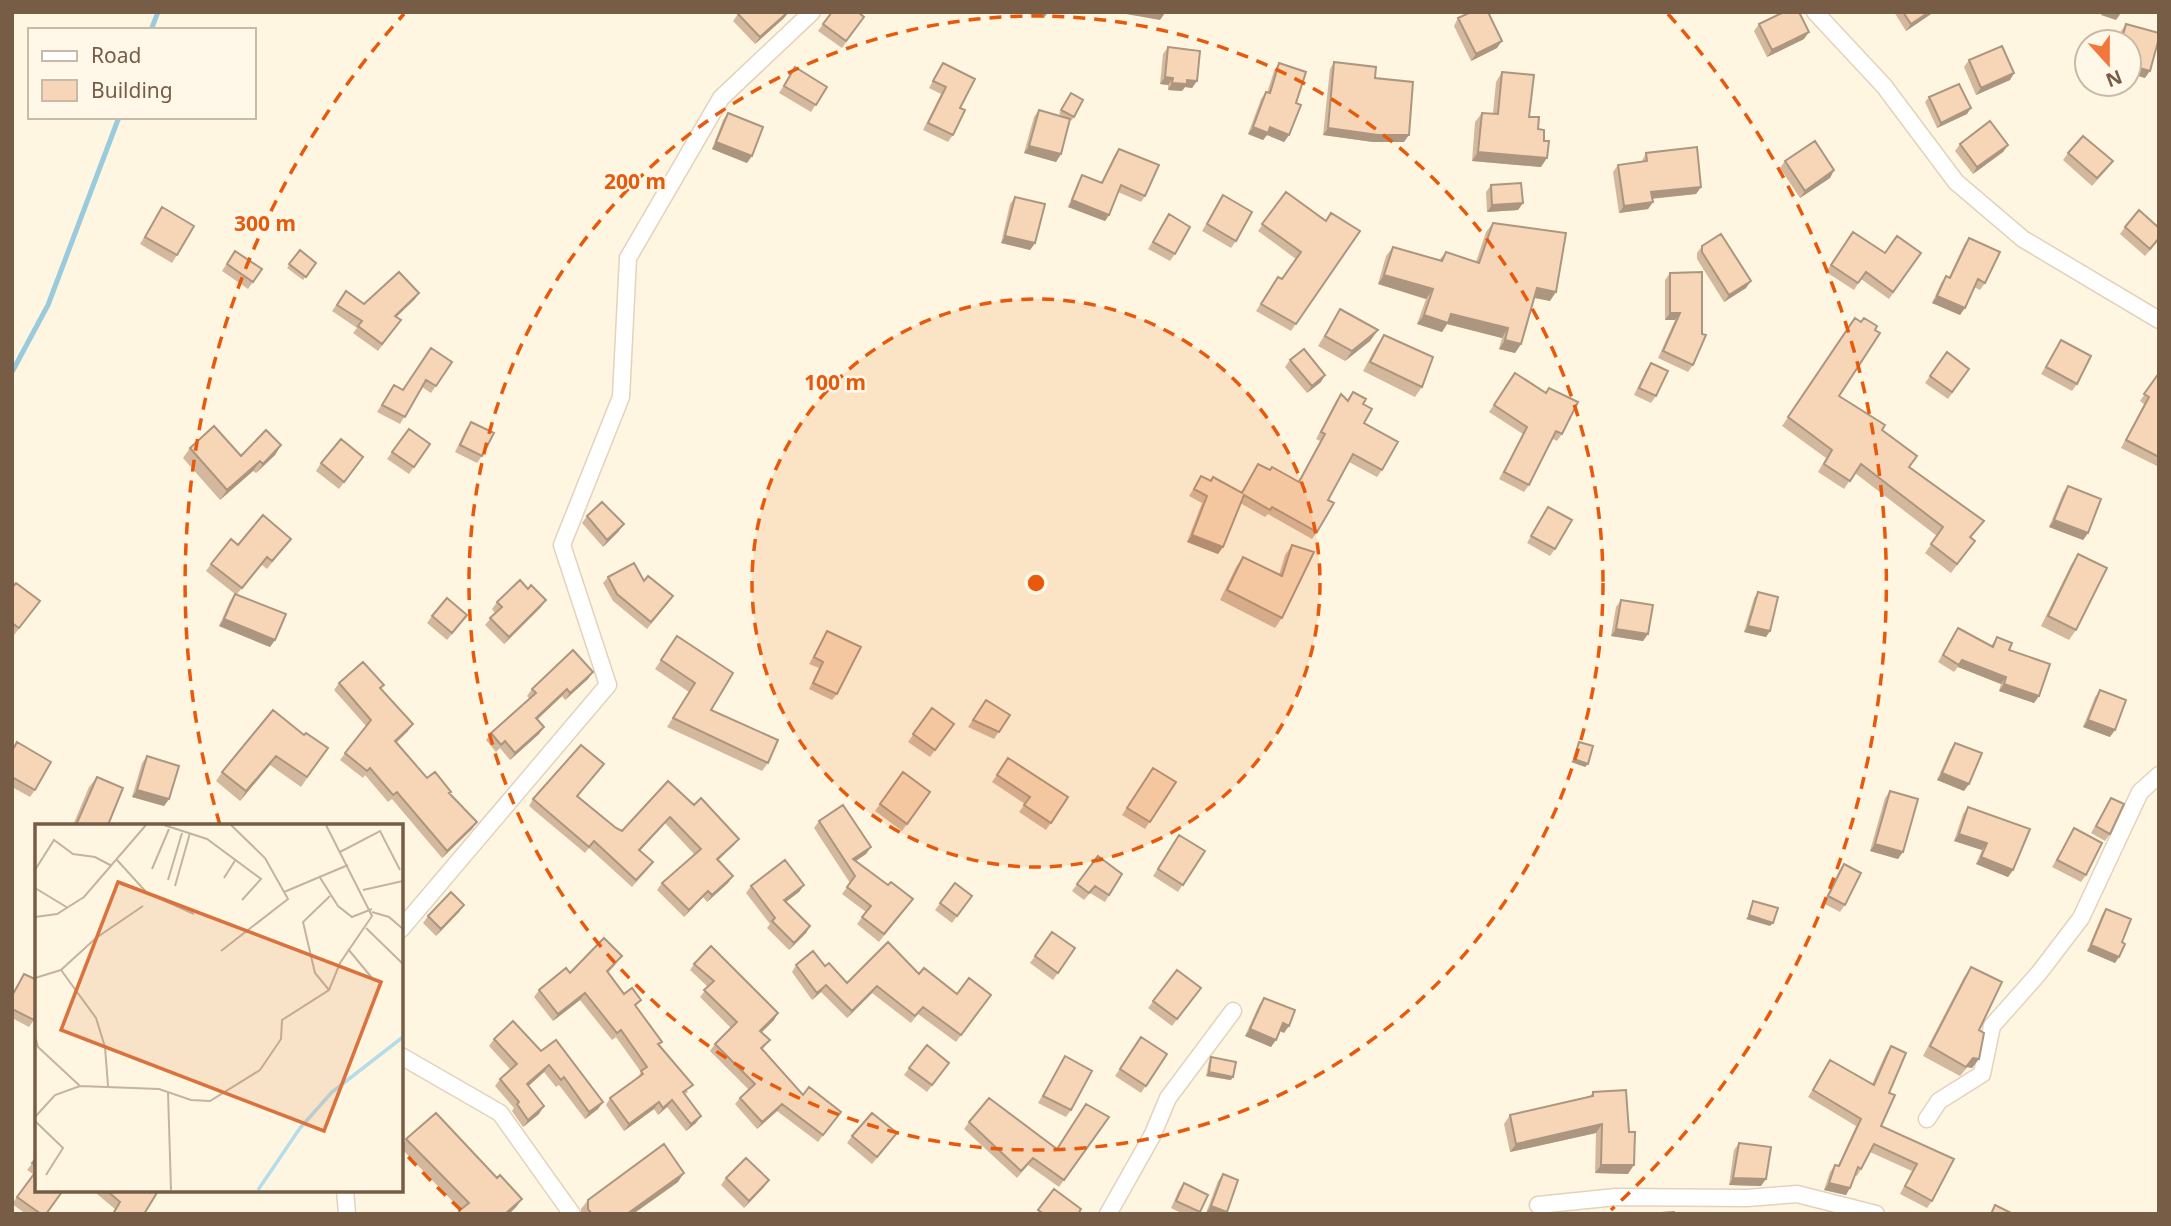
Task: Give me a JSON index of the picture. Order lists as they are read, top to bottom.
{
  "legend": ["Road", "Building"],
  "north": "bottom",
  "rings": ["200 m", "300 m", "100 m"]
}
